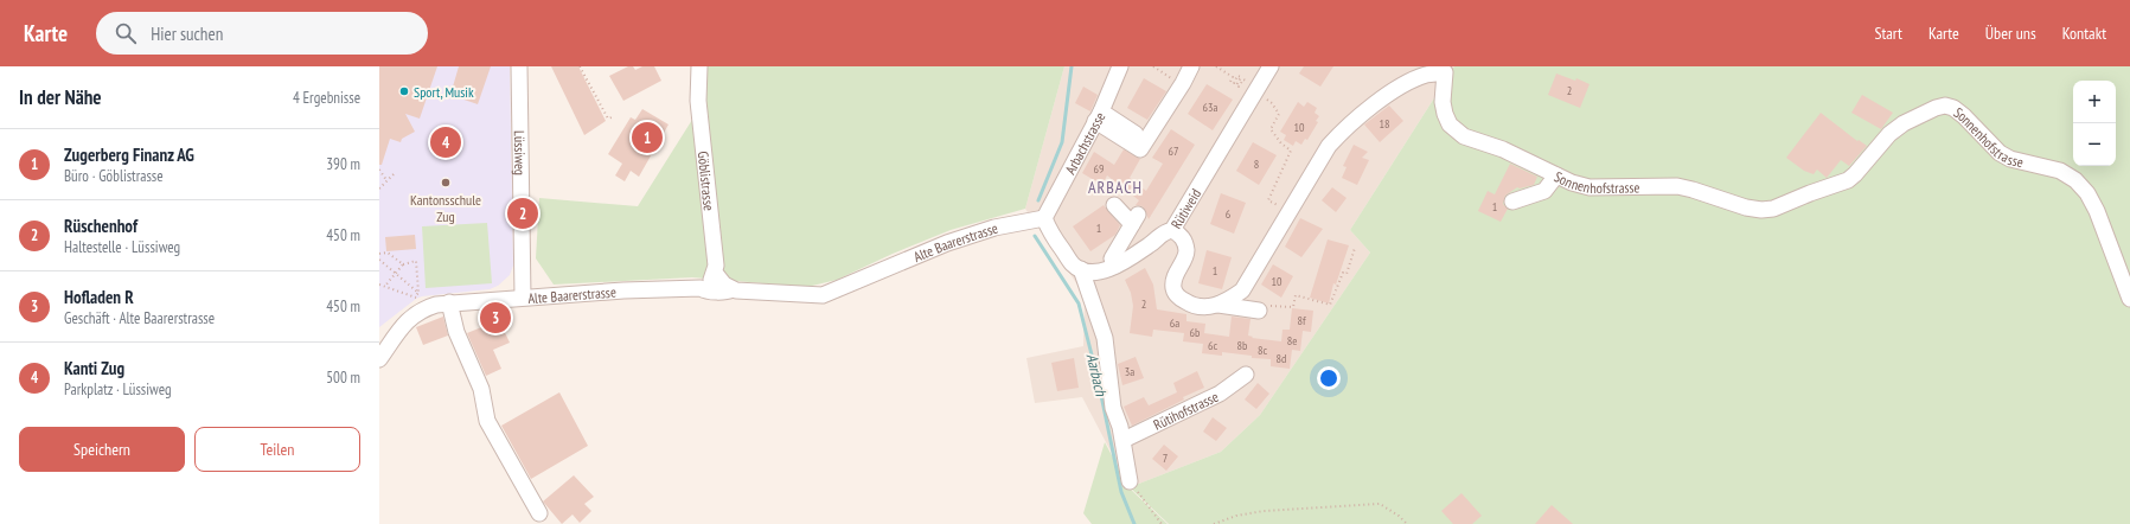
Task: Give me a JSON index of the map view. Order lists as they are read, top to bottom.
{
  "streets": {
    "street": [
      "Sonnenhofstrasse",
      "Arbachstrasse",
      "Lüssiweg",
      "Göblistrasse",
      "Rütiweid",
      "Alte Baarerstrasse",
      "Rütihofstrasse"
    ]
  },
  "crossings": [
    ["Sonnenhofstrasse", "Rütiweid"],
    ["Arbachstrasse", "Alte Baarerstrasse"],
    ["Lüssiweg", "Alte Baarerstrasse"]
  ],
  "districts": ["ARBACH"],
  "water": ["Aarbach"],
  "places": ["Sport, Musik", "Kantonsschule Zug"],
  "house_numbers": [
    "2",
    "63a",
    "18",
    "10",
    "67",
    "8",
    "69",
    "1",
    "6",
    "1",
    "1",
    "10",
    "2",
    "8f",
    "6a",
    "6b",
    "8e",
    "6c",
    "8b",
    "8c",
    "8d",
    "3a",
    "7"
  ],
  "page": {
    "header": "Karte",
    "search": "Hier suchen",
    "nav": [
      "Start",
      "Karte",
      "Über uns",
      "Kontakt"
    ],
    "heading": ["In der Nähe", "4 Ergebnisse"],
    "map_buttons": ["+", "−"],
    "pins": [
      "1",
      "4",
      "2",
      "3"
    ],
    "list": [
      {
        "mark": "1",
        "name": "Zugerberg Finanz AG",
        "note": "Büro · Göblistrasse",
        "value": "390 m"
      },
      {
        "mark": "2",
        "name": "Rüschenhof",
        "note": "Haltestelle · Lüssiweg",
        "value": "450 m"
      },
      {
        "mark": "3",
        "name": "Hofladen R",
        "note": "Geschäft · Alte Baarerstrasse",
        "value": "450 m"
      },
      {
        "mark": "4",
        "name": "Kanti Zug",
        "note": "Parkplatz · Lüssiweg",
        "value": "500 m"
      }
    ],
    "buttons": ["Speichern", "Teilen"]
  }
}
